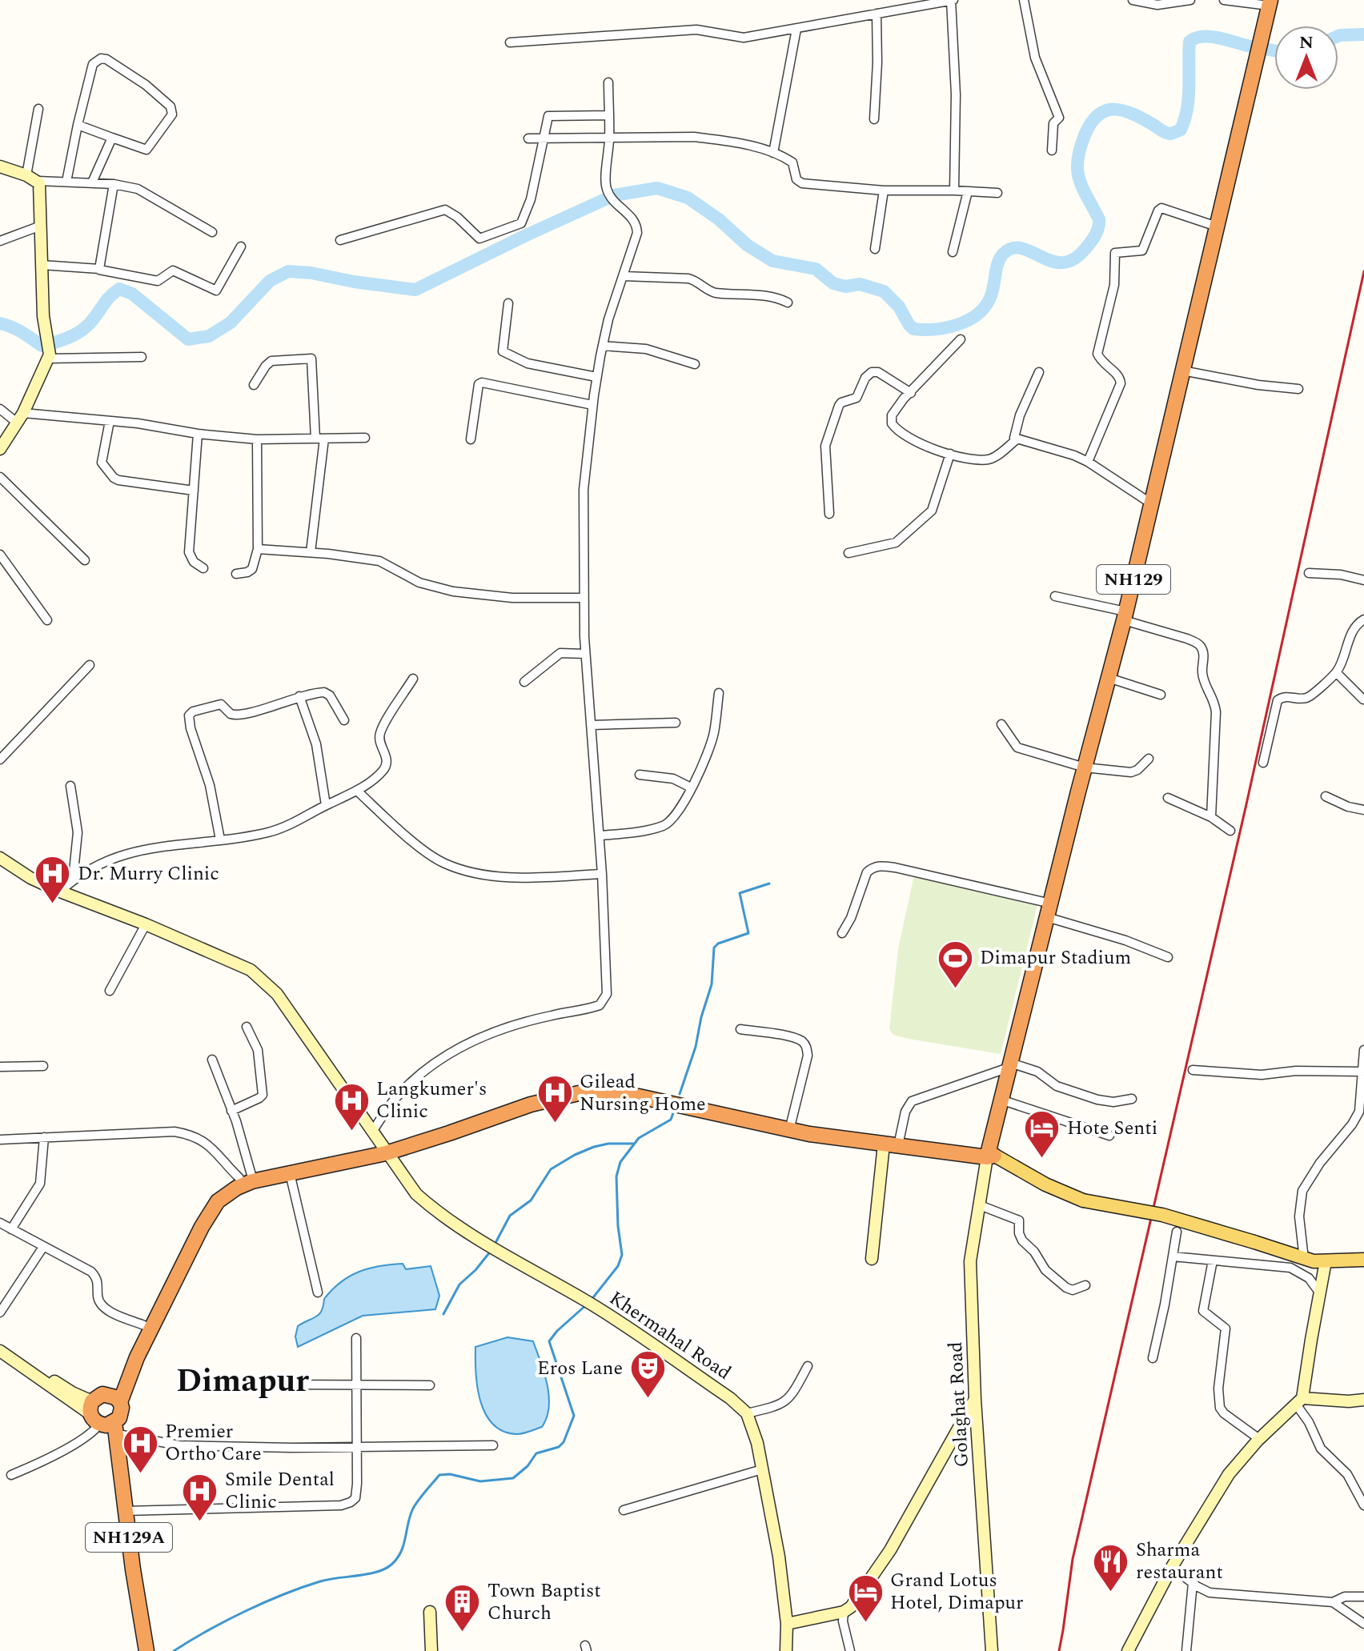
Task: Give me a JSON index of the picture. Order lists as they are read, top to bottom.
{
  "streets": {
    "highway": ["NH129", "NH129A"],
    "street": ["Khermahal Road", "Golaghat Road"]
  },
  "crossings": [
    ["NH129", "Golaghat Road"]
  ],
  "districts": ["Dimapur"],
  "places": {
    "hospital": [
      "Dr. Murry Clinic",
      "Gilead Nursing Home",
      "Langkumer's Clinic",
      "Premier Ortho Care",
      "Smile Dental Clinic"
    ],
    "sports": ["Dimapur Stadium"],
    "hotel": ["Hote Senti", "Grand Lotus Hotel, Dimapur"],
    "theatre": ["Eros Lane"],
    "restaurant": ["Sharma restaurant"],
    "building": ["Town Baptist Church"]
  },
  "north": "top"
}
